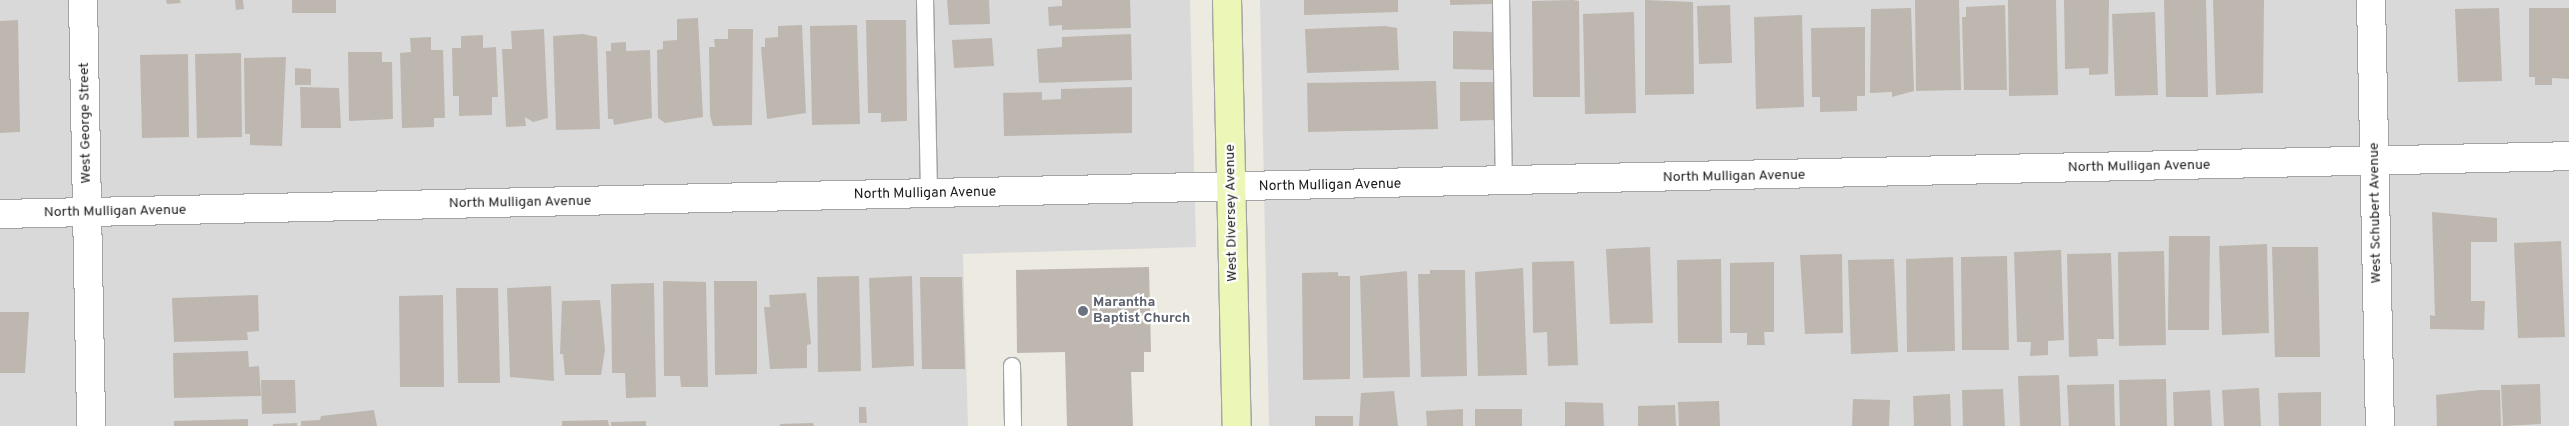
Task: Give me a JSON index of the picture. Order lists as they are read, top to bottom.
{
  "streets": {
    "main road": ["West Diversey Avenue"],
    "street": ["West George Street", "North Mulligan Avenue", "West Schubert Avenue"]
  },
  "crossings": [
    ["West George Street", "North Mulligan Avenue"],
    ["North Mulligan Avenue", "West Diversey Avenue"],
    ["North Mulligan Avenue", "West Schubert Avenue"]
  ],
  "places": ["Marantha Baptist Church"]
}
